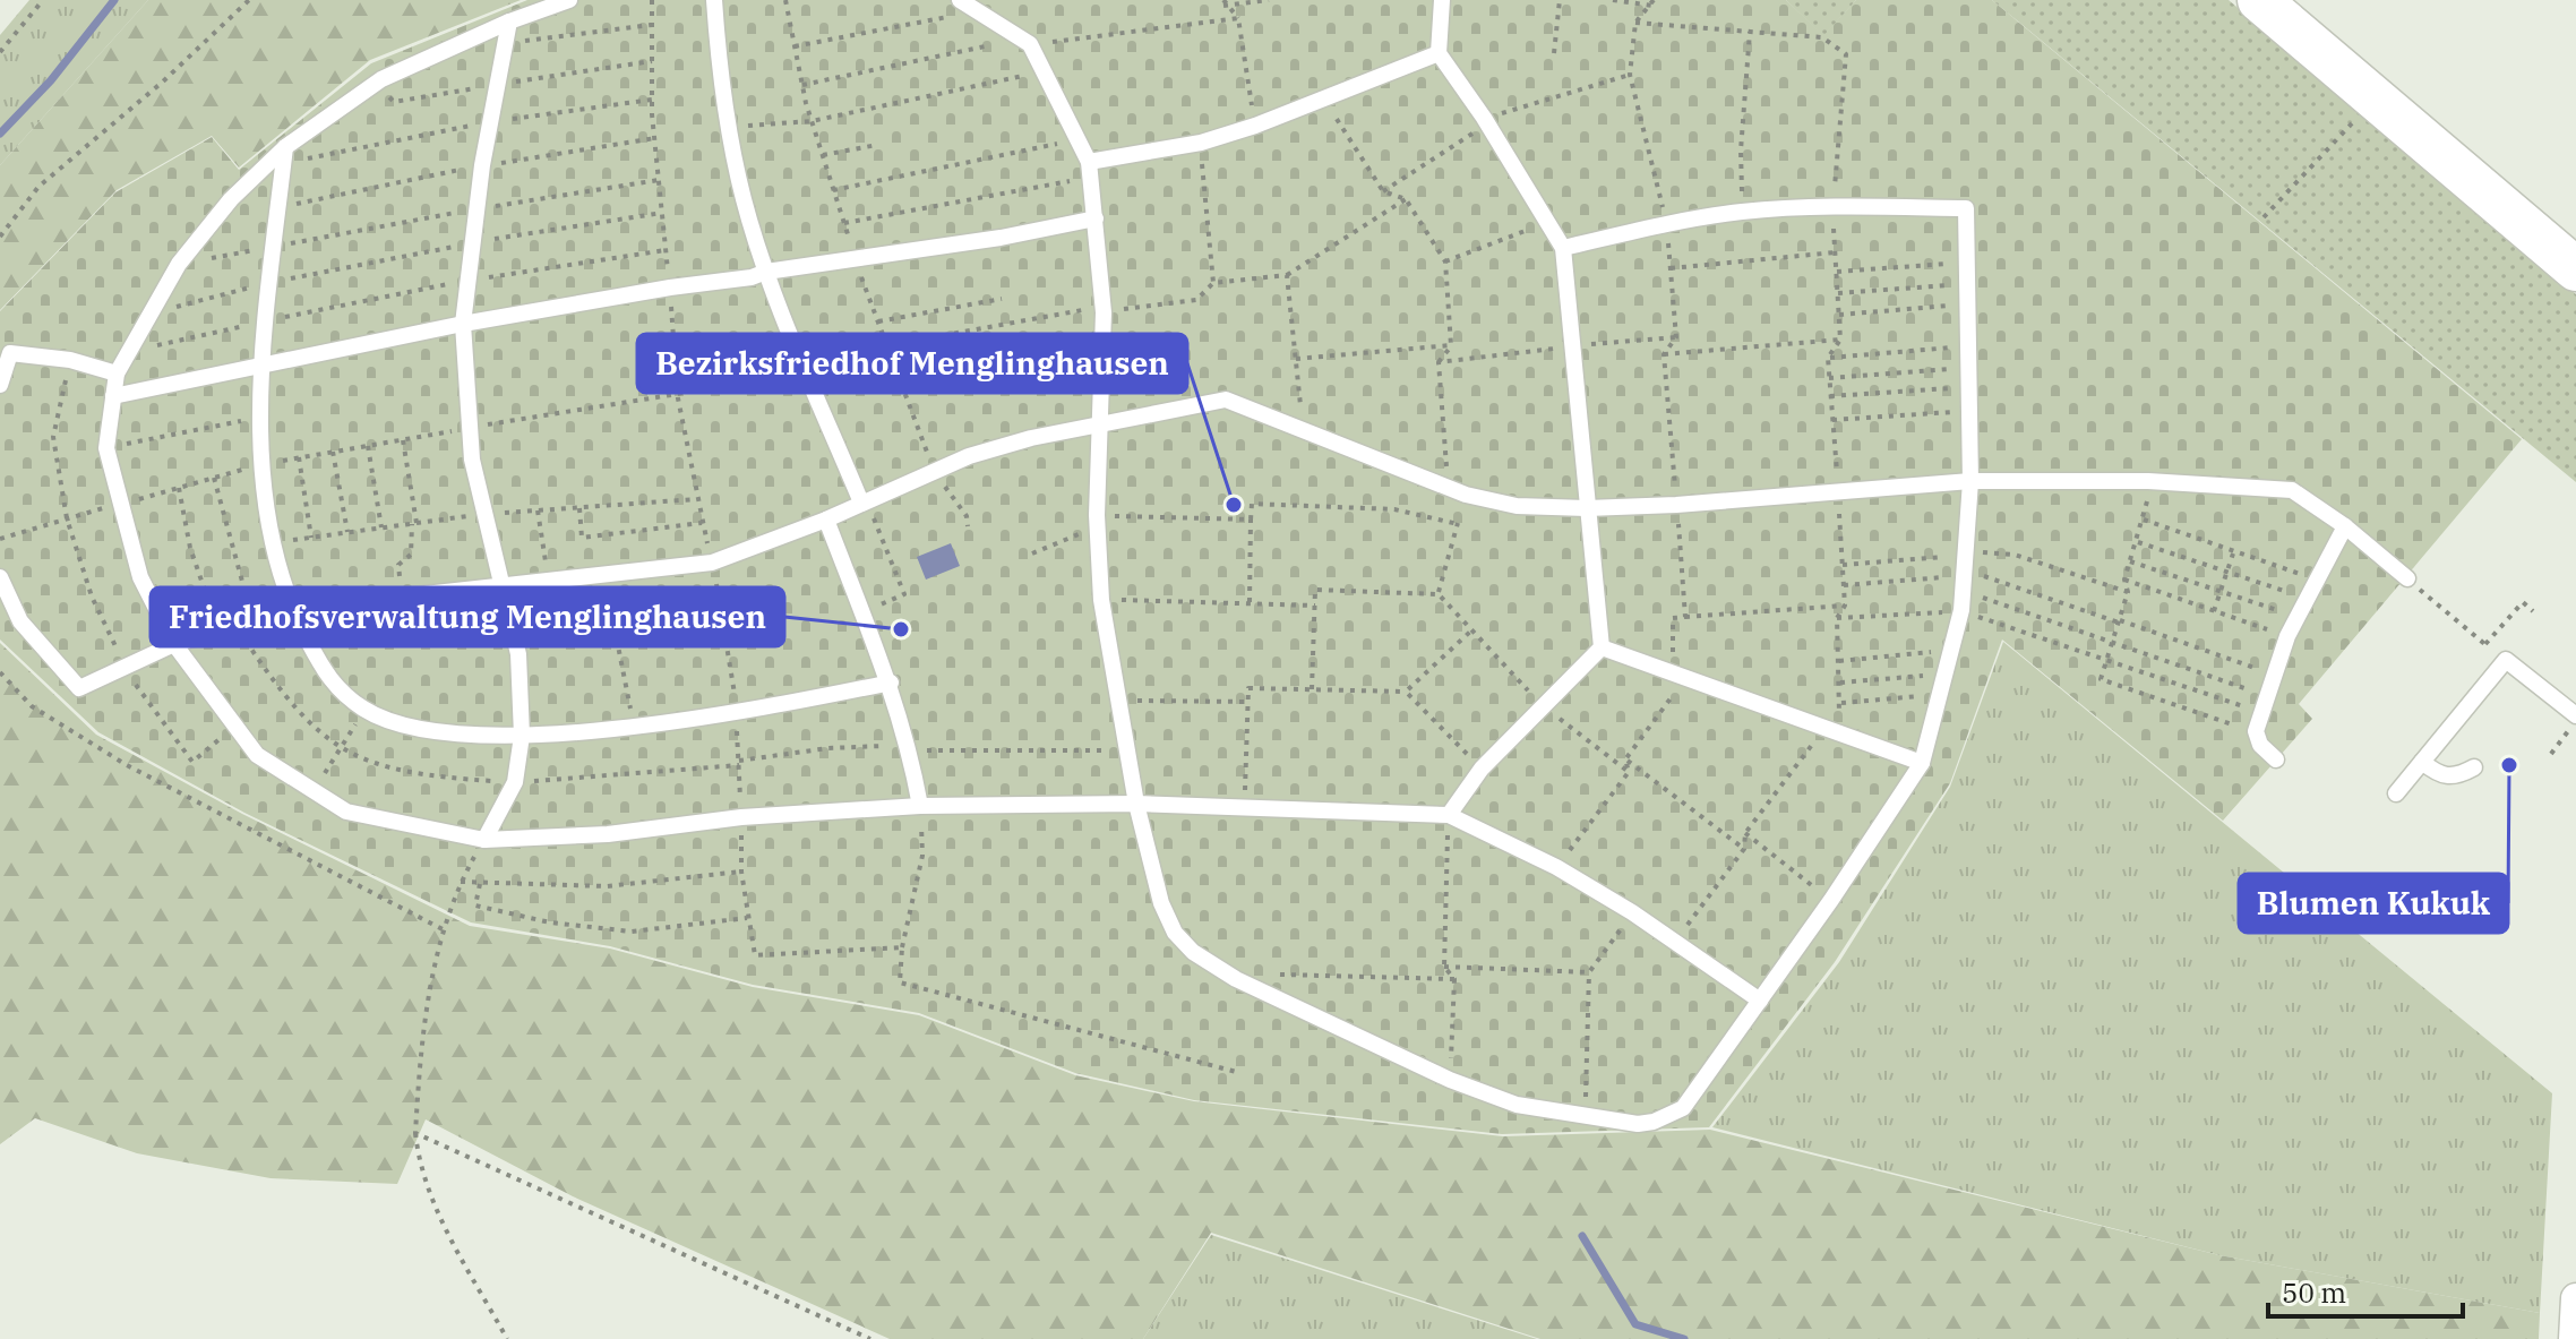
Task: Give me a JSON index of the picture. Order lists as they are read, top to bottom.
{
  "places": ["Bezirksfriedhof Menglinghausen", "Friedhofsverwaltung Menglinghausen", "Blumen Kukuk"],
  "scale_bar": "50 m"
}
